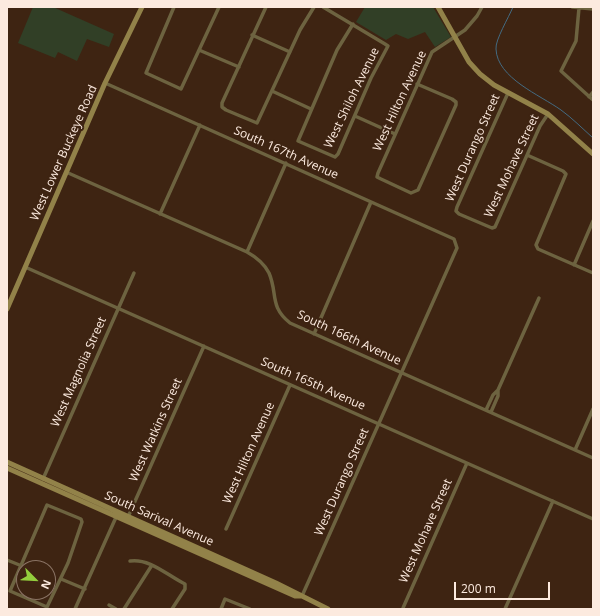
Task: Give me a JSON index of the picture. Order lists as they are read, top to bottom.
{
  "streets": {
    "main road": ["West Lower Buckeye Road", "South Sarival Avenue"],
    "street": [
      "West Shiloh Avenue",
      "West Hilton Avenue",
      "West Durango Street",
      "South 167th Avenue",
      "West Mohave Street",
      "South 166th Avenue",
      "West Magnolia Street",
      "South 165th Avenue",
      "West Watkins Street"
    ]
  },
  "crossings": [
    ["West Hilton Avenue", "South 165th Avenue"],
    ["West Durango Street", "South 167th Avenue"],
    ["West Durango Street", "West Mohave Street"],
    ["West Durango Street", "South 166th Avenue"],
    ["West Durango Street", "South 165th Avenue"],
    ["West Durango Street", "South Sarival Avenue"],
    ["West Lower Buckeye Road", "South 167th Avenue"],
    ["West Lower Buckeye Road", "South 166th Avenue"],
    ["West Lower Buckeye Road", "South 165th Avenue"],
    ["West Mohave Street", "South 165th Avenue"],
    ["West Magnolia Street", "South 165th Avenue"],
    ["West Magnolia Street", "South Sarival Avenue"],
    ["South 165th Avenue", "West Watkins Street"],
    ["West Watkins Street", "South Sarival Avenue"]
  ],
  "scale_bar": "200 m",
  "north": "bottom right"
}
